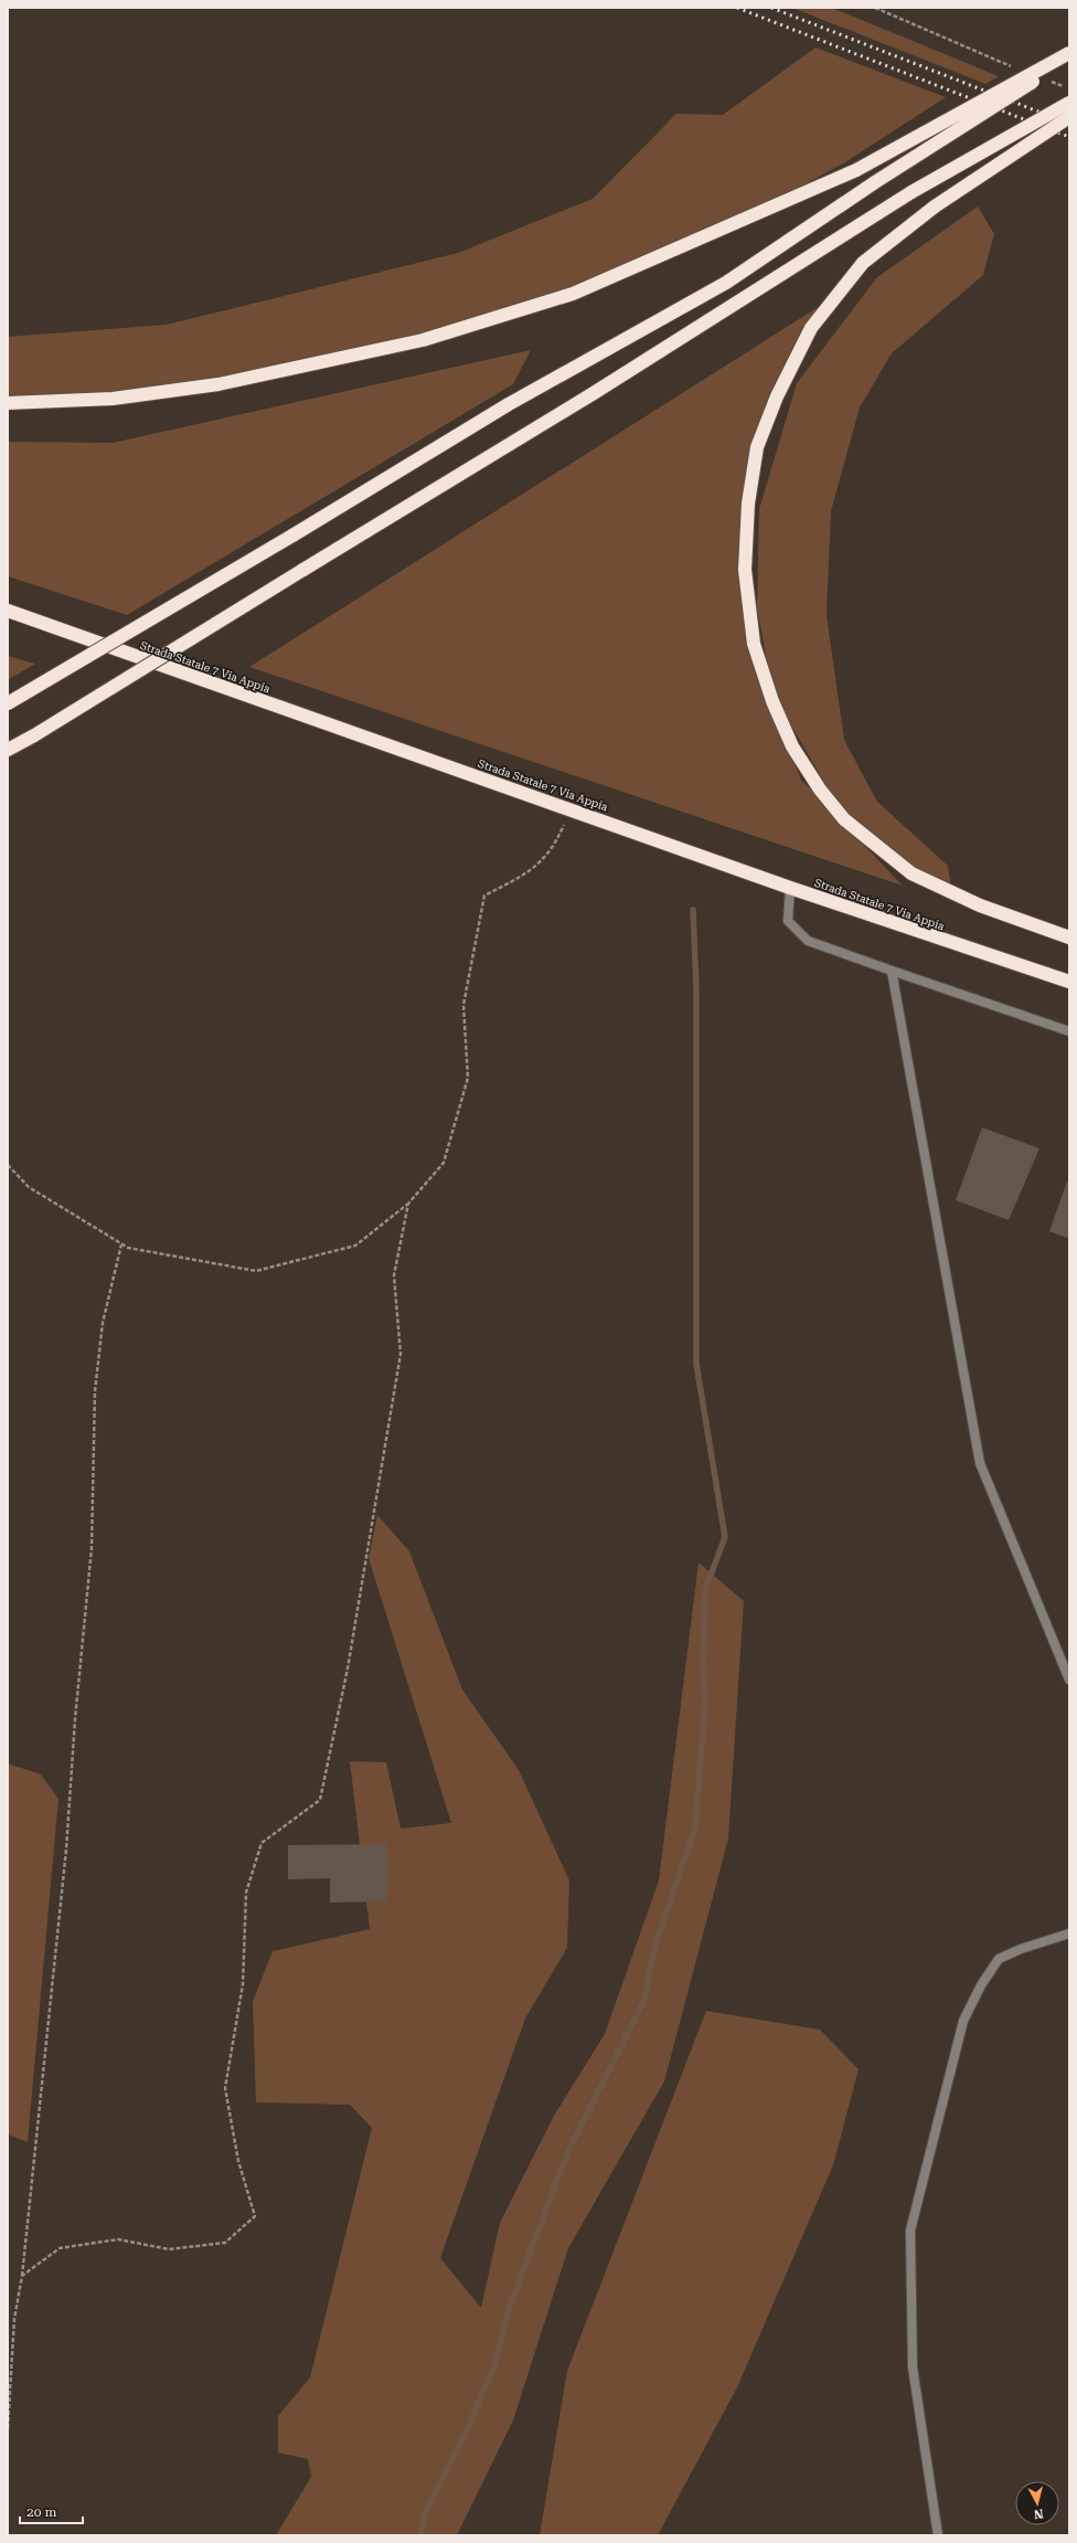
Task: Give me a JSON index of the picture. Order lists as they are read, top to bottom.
{
  "streets": {
    "highway": ["Strada Statale 7 Via Appia"]
  },
  "scale_bar": "20 m",
  "north": "bottom"
}
